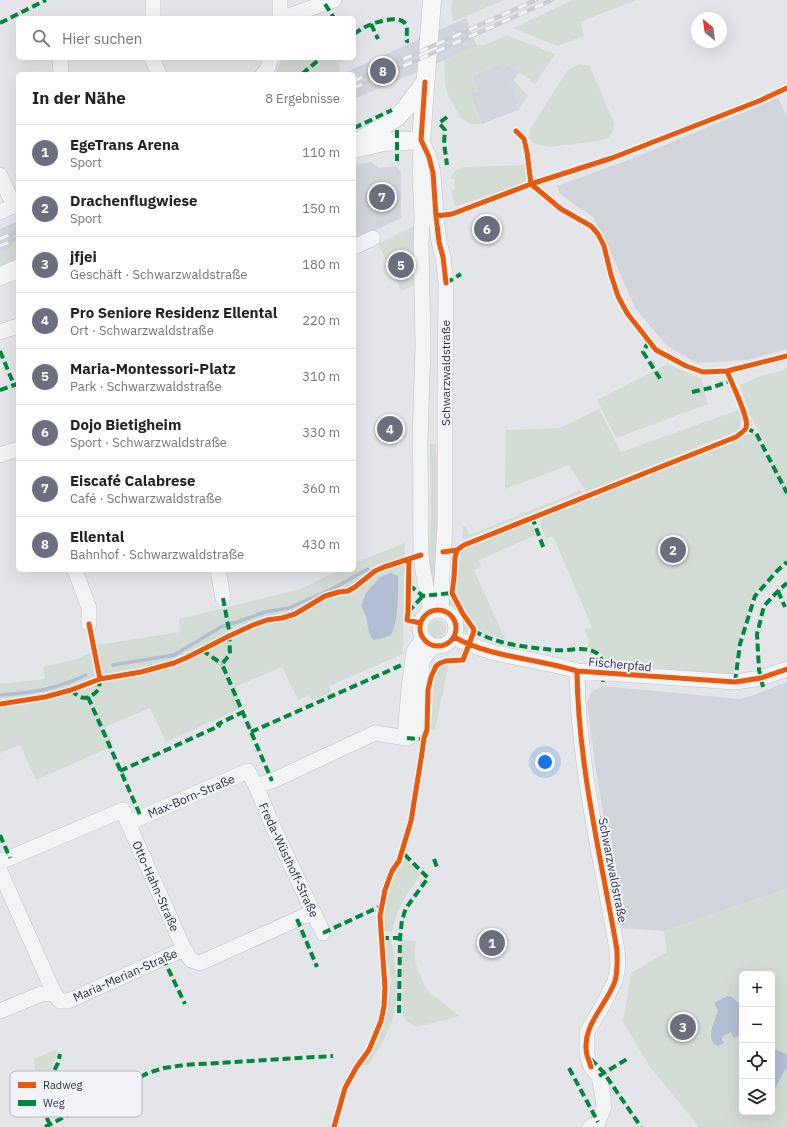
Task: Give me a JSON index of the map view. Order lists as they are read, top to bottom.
{
  "streets": {
    "main road": ["Schwarzwaldstraße"],
    "street": [
      "Fischerpfad",
      "Max-Born-Straße",
      "Freda-Wüsthoff-Straße",
      "Otto-Hahn-Straße",
      "Maria-Merian-Straße"
    ]
  },
  "crossings": [
    ["Schwarzwaldstraße", "Fischerpfad"],
    ["Max-Born-Straße", "Freda-Wüsthoff-Straße"],
    ["Max-Born-Straße", "Otto-Hahn-Straße"],
    ["Freda-Wüsthoff-Straße", "Maria-Merian-Straße"],
    ["Otto-Hahn-Straße", "Maria-Merian-Straße"]
  ],
  "legend": ["Radweg", "Weg"],
  "north": "top left",
  "page": {
    "search": "Hier suchen",
    "pins": [
      "8",
      "7",
      "6",
      "5",
      "4",
      "2",
      "1",
      "3"
    ],
    "heading": ["In der Nähe", "8 Ergebnisse"],
    "list": [
      {
        "mark": "1",
        "name": "EgeTrans Arena",
        "note": "Sport",
        "value": "110 m"
      },
      {
        "mark": "2",
        "name": "Drachenflugwiese",
        "note": "Sport",
        "value": "150 m"
      },
      {
        "mark": "3",
        "name": "jfjei",
        "note": "Geschäft · Schwarzwaldstraße",
        "value": "180 m"
      },
      {
        "mark": "4",
        "name": "Pro Seniore Residenz Ellental",
        "note": "Ort · Schwarzwaldstraße",
        "value": "220 m"
      },
      {
        "mark": "5",
        "name": "Maria-Montessori-Platz",
        "note": "Park · Schwarzwaldstraße",
        "value": "310 m"
      },
      {
        "mark": "6",
        "name": "Dojo Bietigheim",
        "note": "Sport · Schwarzwaldstraße",
        "value": "330 m"
      },
      {
        "mark": "7",
        "name": "Eiscafé Calabrese",
        "note": "Café · Schwarzwaldstraße",
        "value": "360 m"
      },
      {
        "mark": "8",
        "name": "Ellental",
        "note": "Bahnhof · Schwarzwaldstraße",
        "value": "430 m"
      }
    ],
    "map_buttons": ["+", "−"]
  }
}
